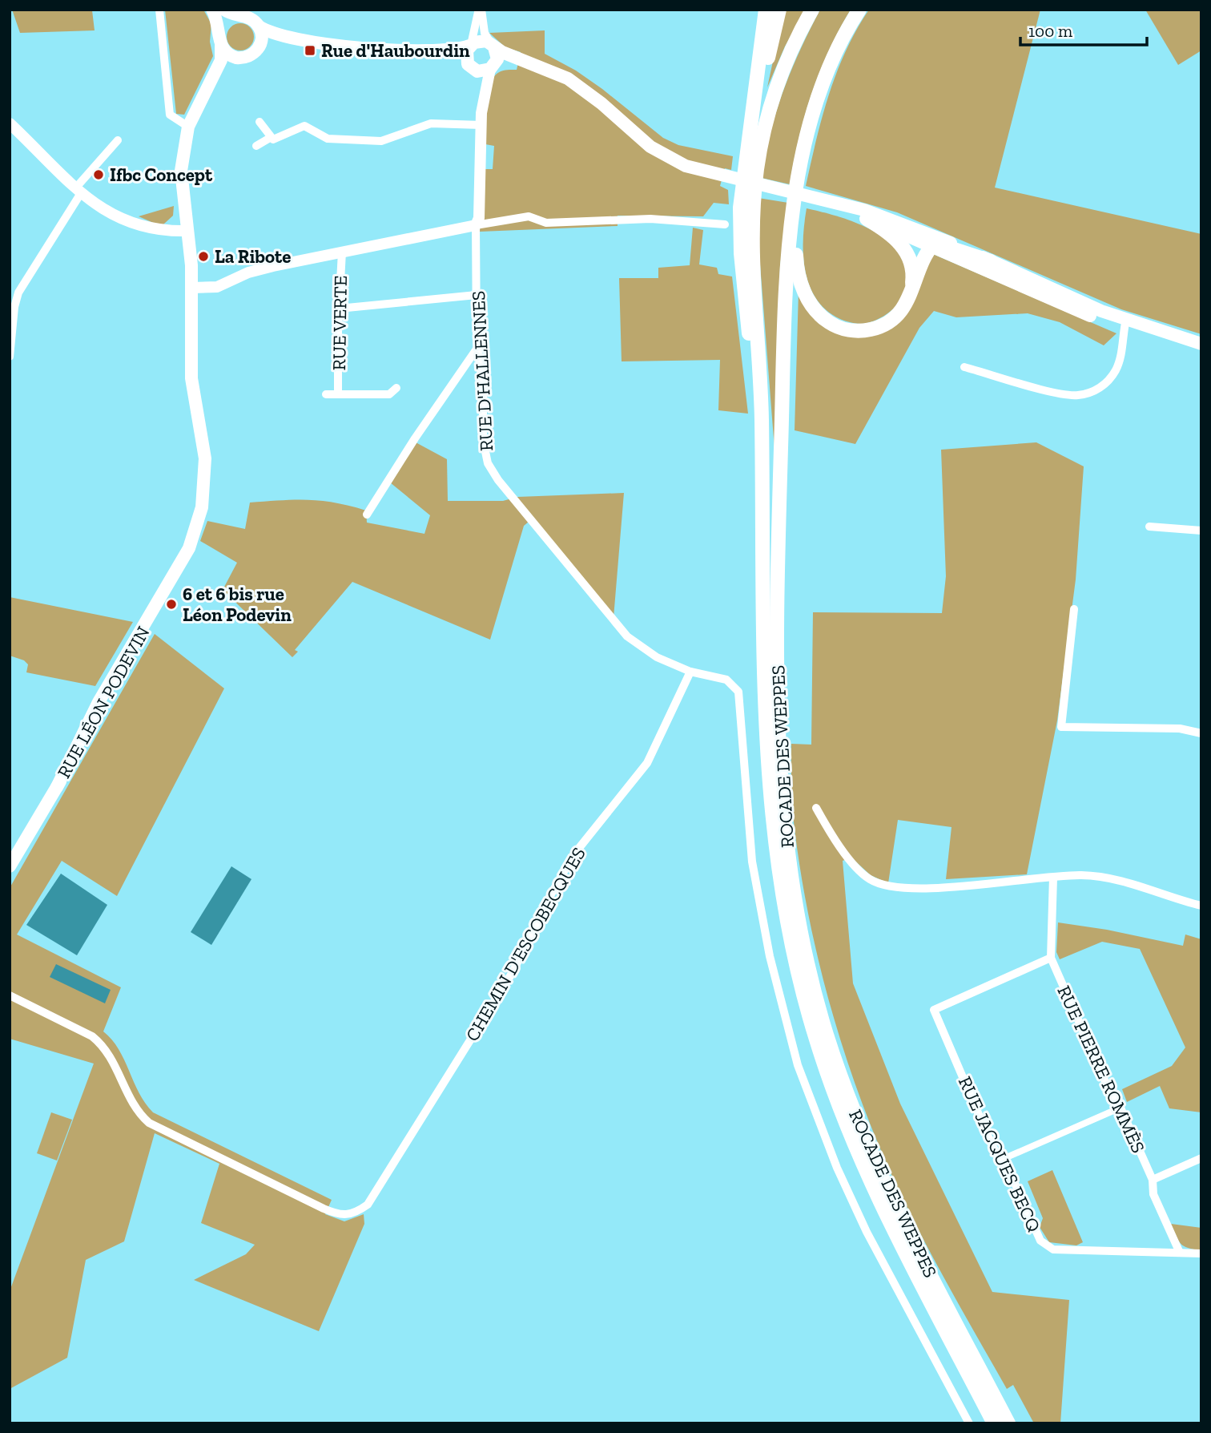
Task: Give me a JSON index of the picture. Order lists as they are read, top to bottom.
{
  "streets": {
    "highway": ["ROCADE DES WEPPES"],
    "main road": ["RUE LÉON PODEVIN"],
    "street": [
      "RUE VERTE",
      "RUE D'HALLENNES",
      "CHEMIN D'ESCOBECQUES",
      "RUE PIERRE ROMMÈS",
      "RUE JACQUES BECQ"
    ]
  },
  "crossings": [
    ["RUE D'HALLENNES", "CHEMIN D'ESCOBECQUES"],
    ["RUE PIERRE ROMMÈS", "RUE JACQUES BECQ"]
  ],
  "places": {
    "transit": ["Rue d'Haubourdin"],
    "other": ["Ifbc Concept", "La Ribote", "6 et 6 bis rue Léon Podevin"]
  },
  "scale_bar": "100 m"
}
